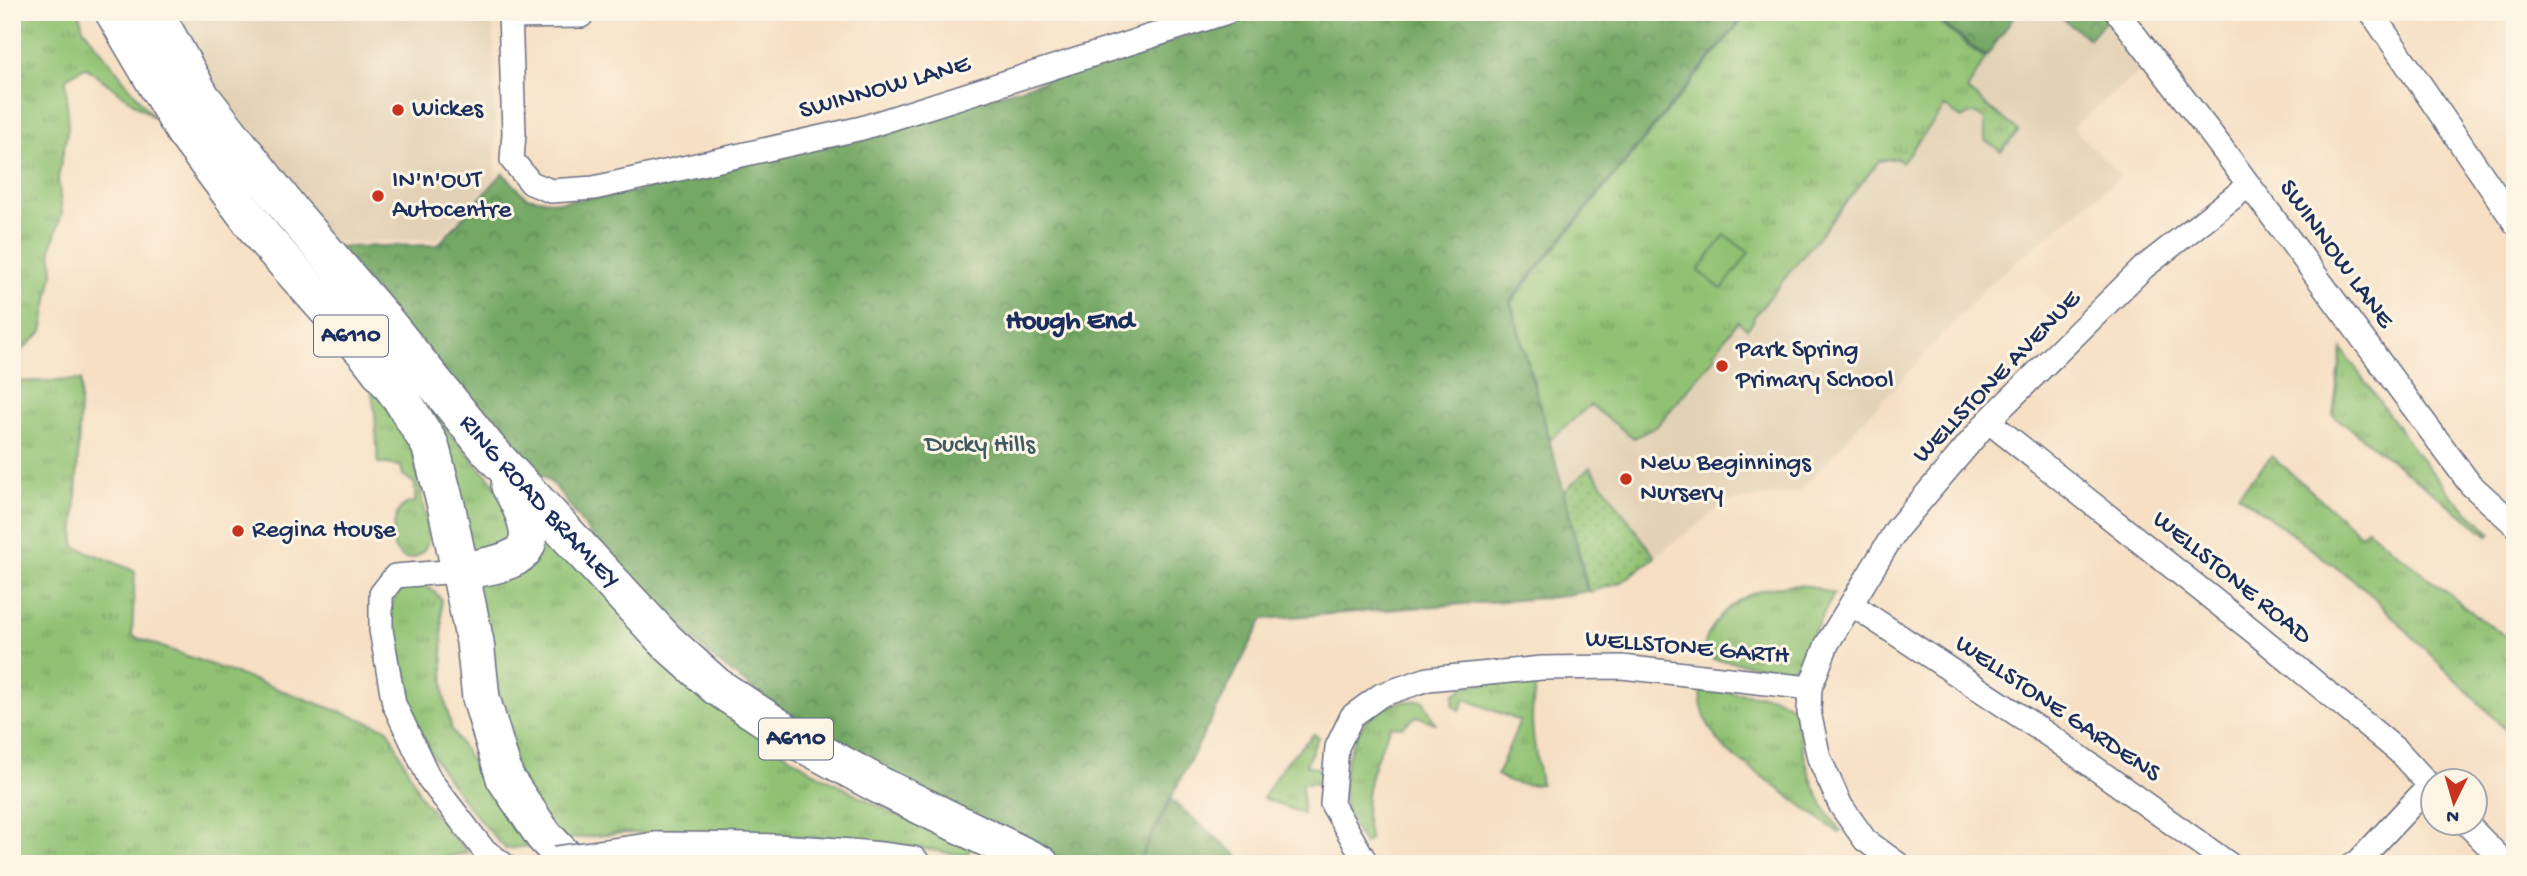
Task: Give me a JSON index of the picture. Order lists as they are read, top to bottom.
{
  "streets": {
    "highway": ["A6110", "RING ROAD BRAMLEY"],
    "street": [
      "SWINNOW LANE",
      "WELLSTONE AVENUE",
      "WELLSTONE ROAD",
      "WELLSTONE GARTH",
      "WELLSTONE GARDENS"
    ]
  },
  "crossings": [
    ["SWINNOW LANE", "WELLSTONE AVENUE"],
    ["A6110", "RING ROAD BRAMLEY"],
    ["WELLSTONE AVENUE", "WELLSTONE ROAD"],
    ["WELLSTONE AVENUE", "WELLSTONE GARTH"],
    ["WELLSTONE AVENUE", "WELLSTONE GARDENS"]
  ],
  "districts": ["Hough End"],
  "parks": ["Ducky Hills"],
  "places": [
    "Wickes",
    "IN'n'OUT Autocentre",
    "Park Spring Primary School",
    "New Beginnings Nursery",
    "Regina House"
  ],
  "north": "bottom"
}
